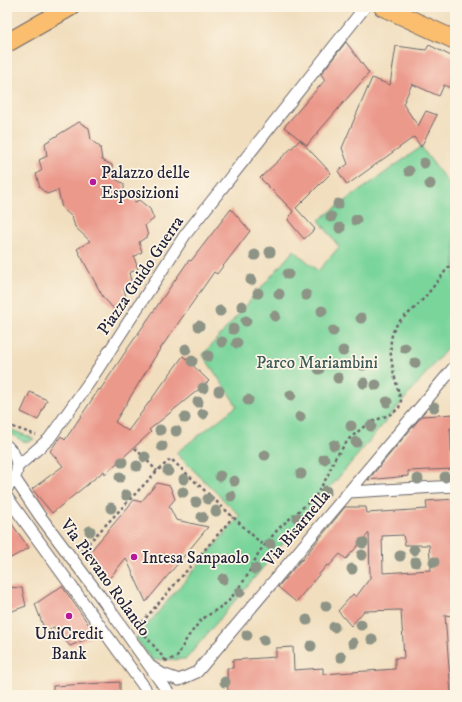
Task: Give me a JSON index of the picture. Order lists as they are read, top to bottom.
{
  "streets": {
    "street": ["Piazza Guido Guerra", "Via Bisarnella", "Via Pievano Rolando"]
  },
  "crossings": [
    ["Via Bisarnella", "Via Pievano Rolando"]
  ],
  "parks": ["Parco Mariambini"],
  "places": ["Palazzo delle Esposizioni", "Intesa Sanpaolo", "UniCredit Bank"]
}
